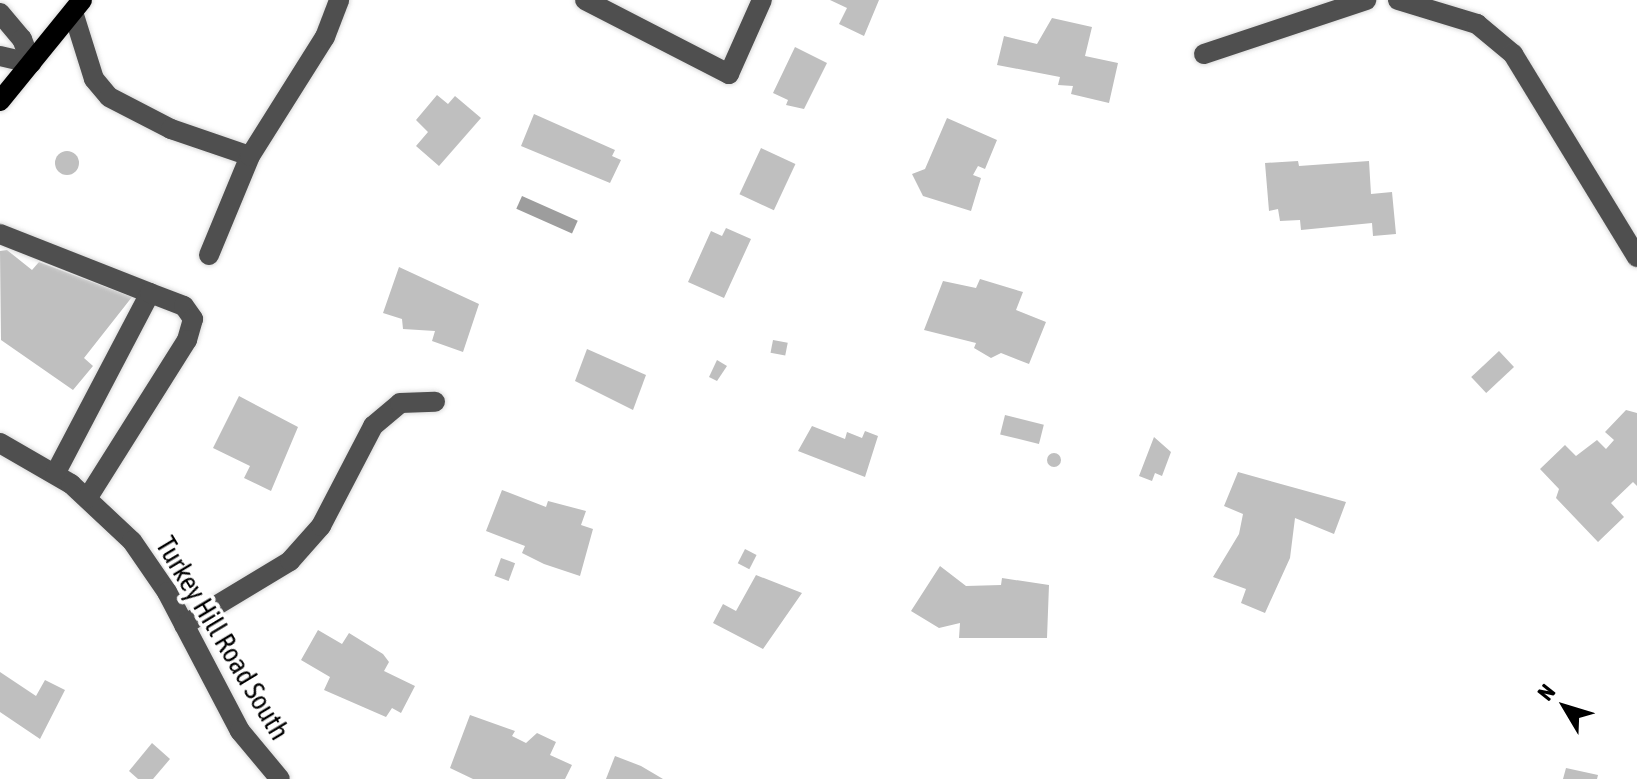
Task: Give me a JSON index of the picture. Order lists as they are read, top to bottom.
{
  "streets": {
    "street": ["Turkey Hill Road South"]
  },
  "north": "top left"
}
